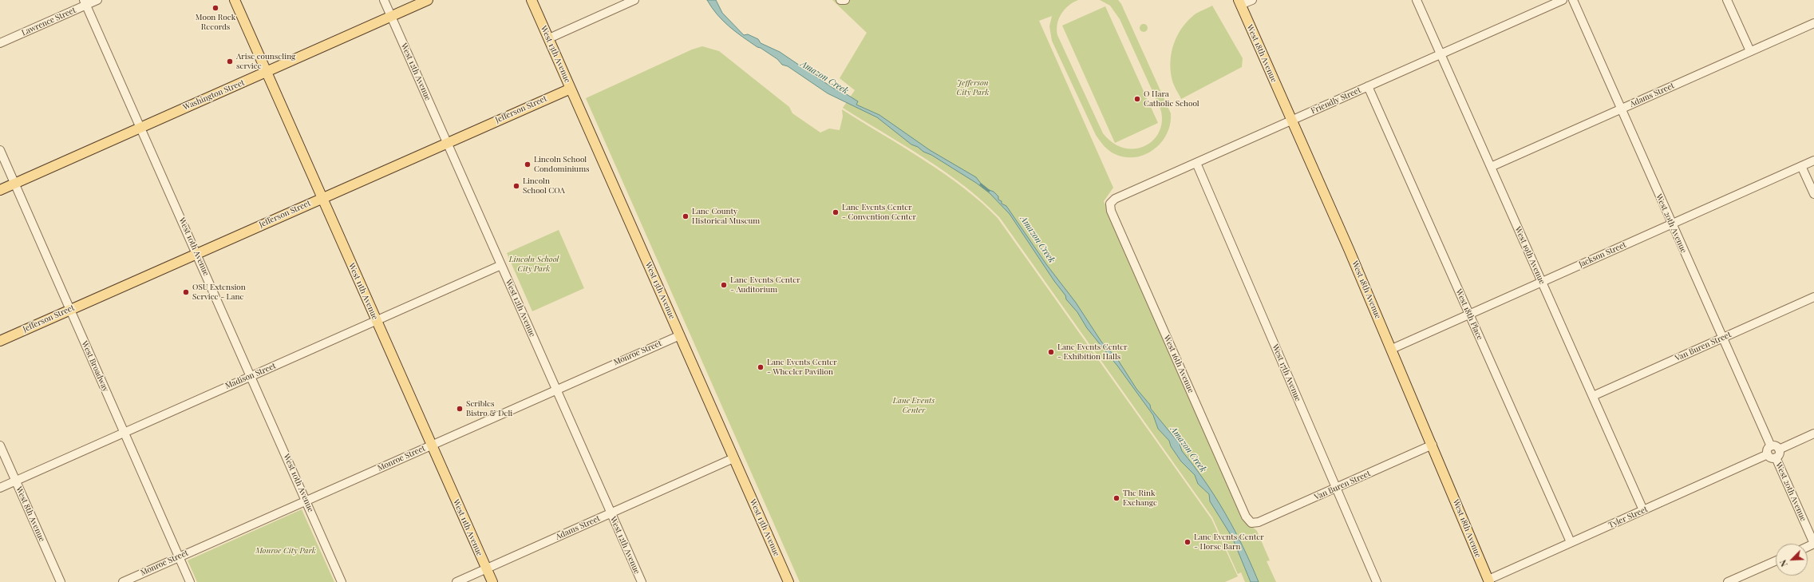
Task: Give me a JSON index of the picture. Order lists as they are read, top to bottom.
{
  "streets": {
    "main road": [
      "West 18th Avenue",
      "West 13th Avenue",
      "Washington Street",
      "Jefferson Street",
      "West 11th Avenue"
    ],
    "street": [
      "Lawrence Street",
      "West 12th Avenue",
      "Adams Street",
      "Friendly Street",
      "West 20th Avenue",
      "West 10th Avenue",
      "Jackson Street",
      "West 19th Avenue",
      "West 18th Place",
      "Van Buren Street",
      "Monroe Street",
      "West 16th Avenue",
      "West Broadway",
      "West 17th Avenue",
      "Madison Street",
      "West 8th Avenue",
      "Tyler Street"
    ]
  },
  "crossings": [
    ["Lawrence Street", "West 10th Avenue"],
    ["West 18th Avenue", "Friendly Street"],
    ["West 18th Avenue", "Jackson Street"],
    ["West 18th Avenue", "Van Buren Street"],
    ["West 18th Avenue", "Tyler Street"],
    ["West 13th Avenue", "Adams Street"],
    ["West 13th Avenue", "Jefferson Street"],
    ["West 13th Avenue", "Monroe Street"],
    ["West 12th Avenue", "Washington Street"],
    ["West 12th Avenue", "Adams Street"],
    ["West 12th Avenue", "Jefferson Street"],
    ["West 12th Avenue", "Monroe Street"],
    ["West 12th Avenue", "Madison Street"],
    ["Washington Street", "West 10th Avenue"],
    ["Washington Street", "West 11th Avenue"],
    ["Washington Street", "West Broadway"],
    ["Adams Street", "West 20th Avenue"],
    ["Adams Street", "West 19th Avenue"],
    ["Adams Street", "West 11th Avenue"],
    ["Friendly Street", "West 19th Avenue"],
    ["Friendly Street", "West 18th Place"],
    ["Friendly Street", "West 16th Avenue"],
    ["Friendly Street", "West 17th Avenue"],
    ["Jefferson Street", "West 10th Avenue"],
    ["Jefferson Street", "West 11th Avenue"],
    ["Jefferson Street", "West Broadway"],
    ["West 20th Avenue", "Jackson Street"],
    ["West 20th Avenue", "Van Buren Street"],
    ["West 20th Avenue", "Tyler Street"],
    ["West 10th Avenue", "Monroe Street"],
    ["West 10th Avenue", "Madison Street"],
    ["Jackson Street", "West 19th Avenue"],
    ["Jackson Street", "West 18th Place"],
    ["West 19th Avenue", "Van Buren Street"],
    ["West 19th Avenue", "Tyler Street"],
    ["West 11th Avenue", "Monroe Street"],
    ["West 11th Avenue", "Madison Street"],
    ["West 18th Place", "Tyler Street"],
    ["Van Buren Street", "West 16th Avenue"],
    ["Van Buren Street", "West 17th Avenue"],
    ["Monroe Street", "West Broadway"],
    ["West Broadway", "Madison Street"],
    ["Madison Street", "West 8th Avenue"]
  ],
  "water": ["Amazon Creek"],
  "parks": [
    "Jefferson City Park",
    "Lincoln School City Park",
    "Lane Events Center",
    "Monroe City Park"
  ],
  "places": [
    "Moon Rock Records",
    "Arise counseling service",
    "O Hara Catholic School",
    "Lincoln School Condominiums",
    "Lincoln School COA",
    "Lane Events Center - Convention Center",
    "Lane County Historical Museum",
    "Lane Events Center - Auditorium",
    "OSU Extension Service - Lane",
    "Lane Events Center - Exhibition Halls",
    "Lane Events Center - Wheeler Pavilion",
    "Scribles Bistro & Deli",
    "The Rink Exchange",
    "Lane Events Center - Horse Barn"
  ],
  "north": "bottom left"
}
